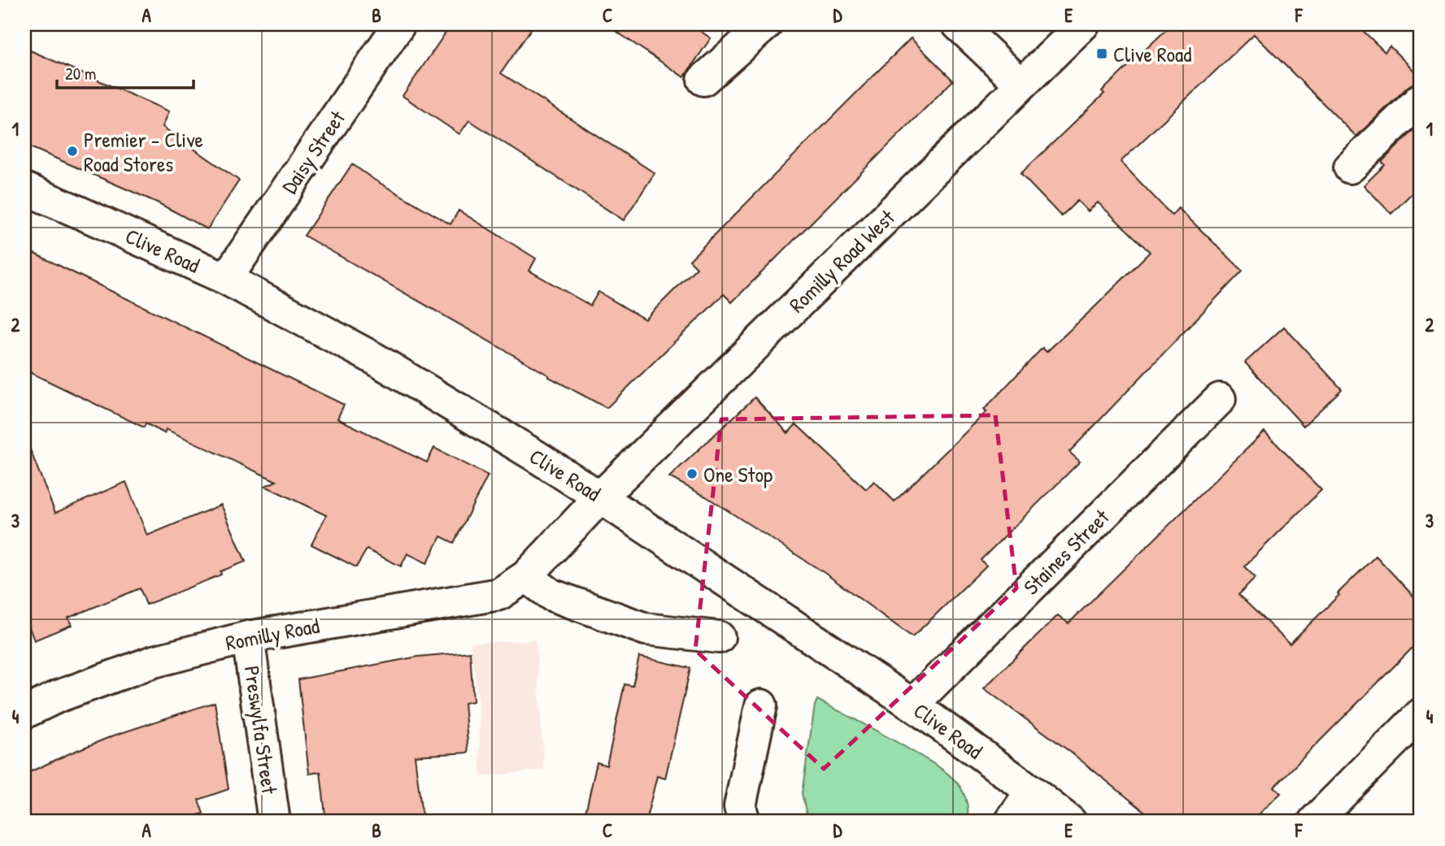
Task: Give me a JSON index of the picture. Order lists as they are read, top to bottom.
{
  "streets": {
    "street": [
      "Daisy Street",
      "Clive Road",
      "Romilly Road West",
      "Staines Street",
      "Romilly Road",
      "Preswylfa Street"
    ]
  },
  "crossings": [
    ["Daisy Street", "Clive Road"],
    ["Clive Road", "Romilly Road West"],
    ["Clive Road", "Staines Street"],
    ["Clive Road", "Romilly Road"],
    ["Romilly Road West", "Romilly Road"],
    ["Romilly Road", "Preswylfa Street"]
  ],
  "places": {
    "transit": ["Clive Road"],
    "other": ["Premier - Clive Road Stores", "One Stop"]
  },
  "scale_bar": "20 m",
  "grid": {
    "columns": [
      "A",
      "B",
      "C",
      "D",
      "E",
      "F"
    ],
    "rows": [
      "1",
      "2",
      "3",
      "4"
    ]
  }
}
